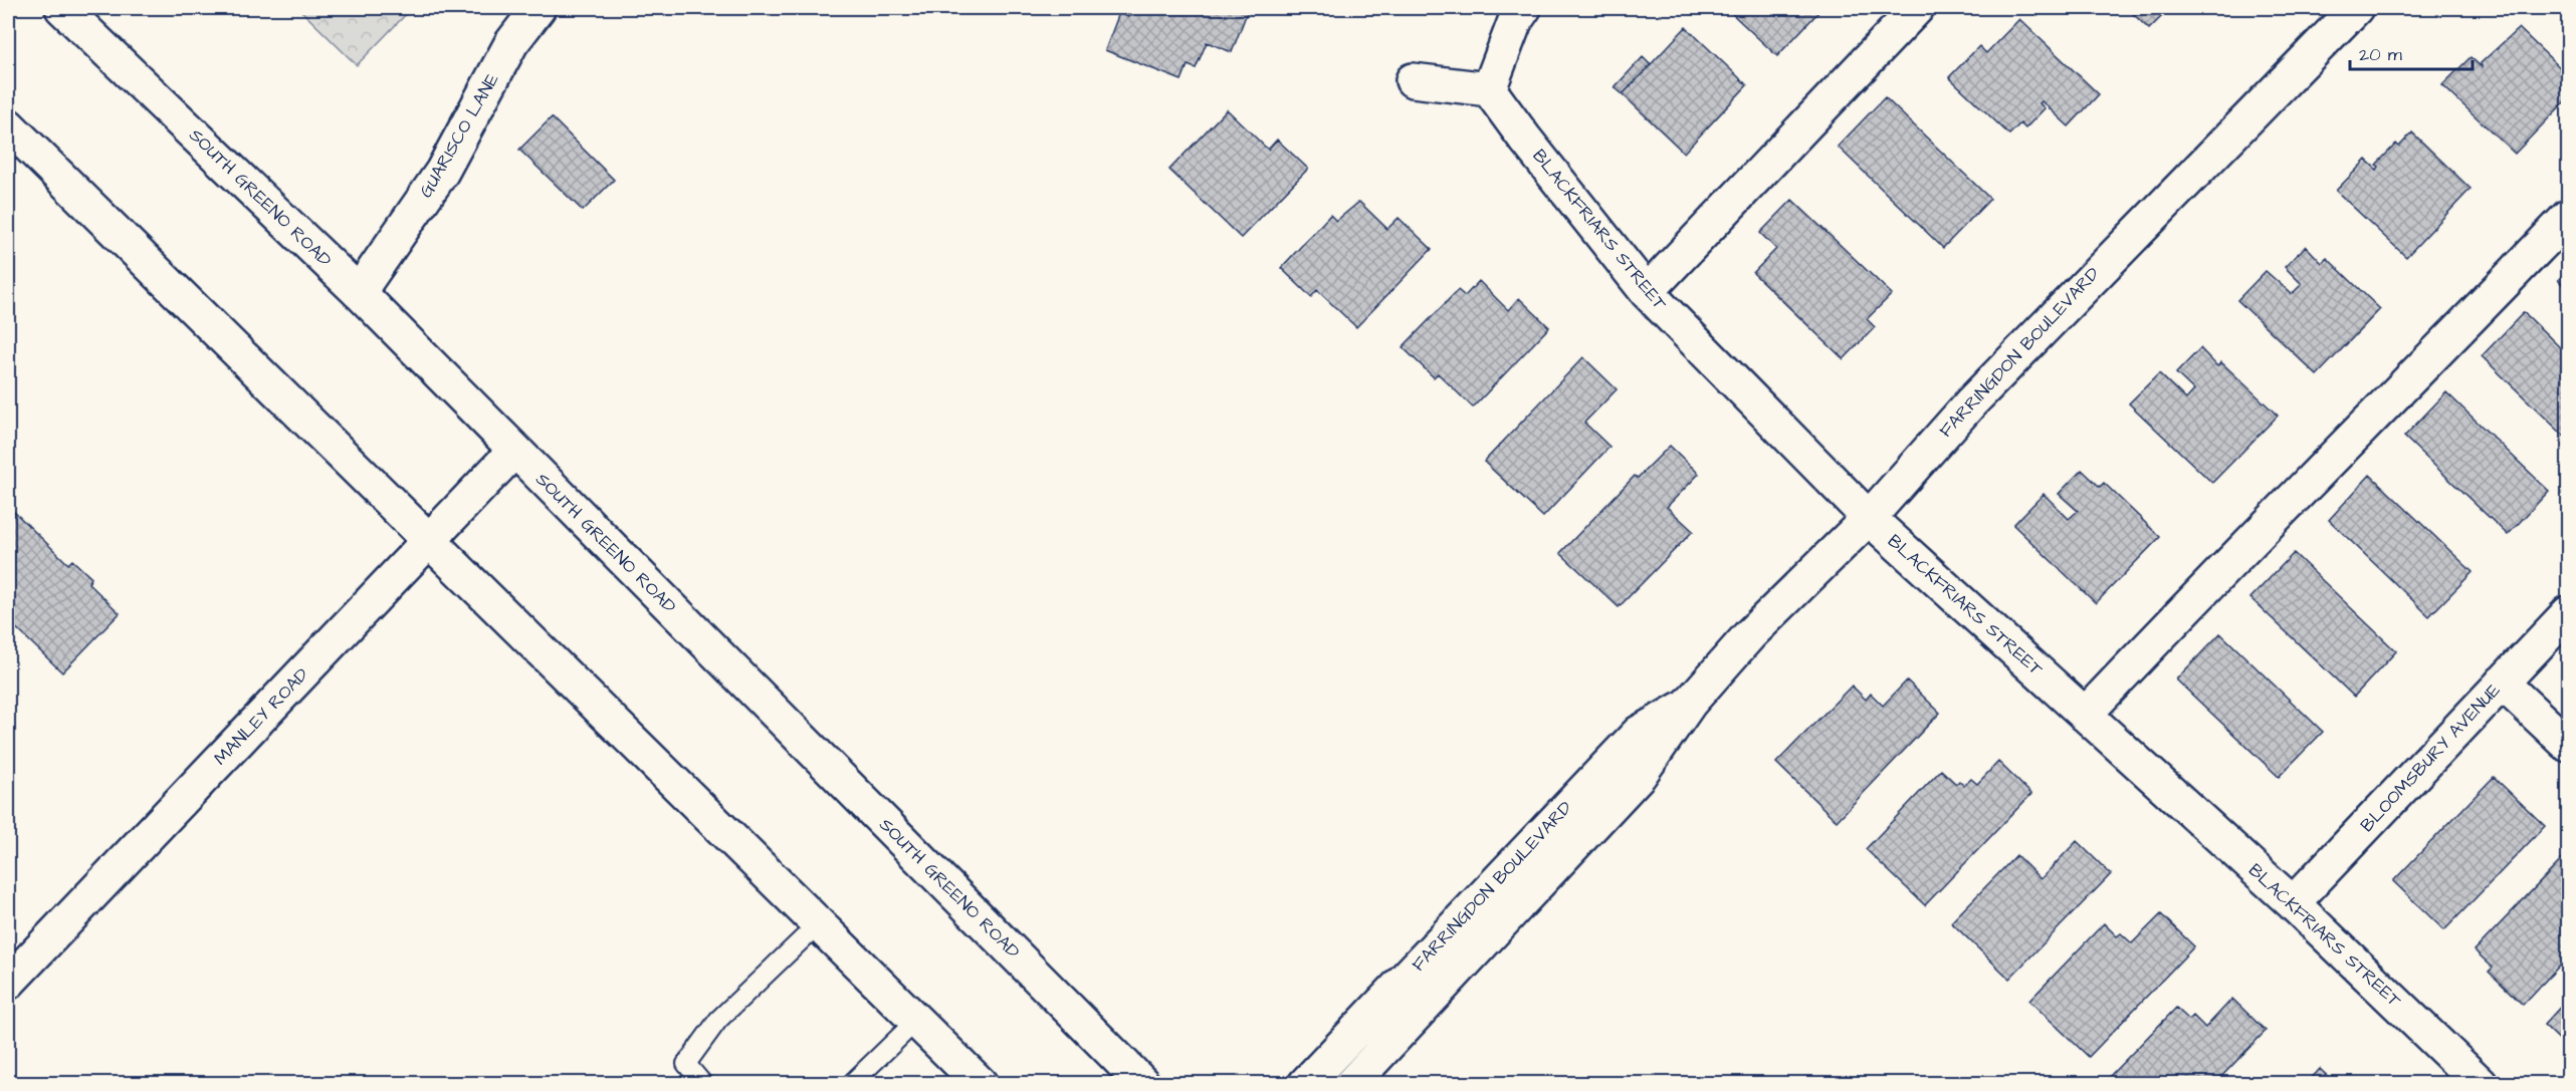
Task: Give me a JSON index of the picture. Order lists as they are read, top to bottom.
{
  "streets": {
    "street": [
      "GUARISCO LANE",
      "SOUTH GREENO ROAD",
      "BLACKFRIARS STREET",
      "FARRINGDON BOULEVARD",
      "MANLEY ROAD",
      "BLOOMSBURY AVENUE"
    ]
  },
  "crossings": [
    ["GUARISCO LANE", "SOUTH GREENO ROAD"],
    ["SOUTH GREENO ROAD", "MANLEY ROAD"],
    ["BLACKFRIARS STREET", "FARRINGDON BOULEVARD"],
    ["BLACKFRIARS STREET", "BLOOMSBURY AVENUE"]
  ],
  "scale_bar": "20 m"
}
